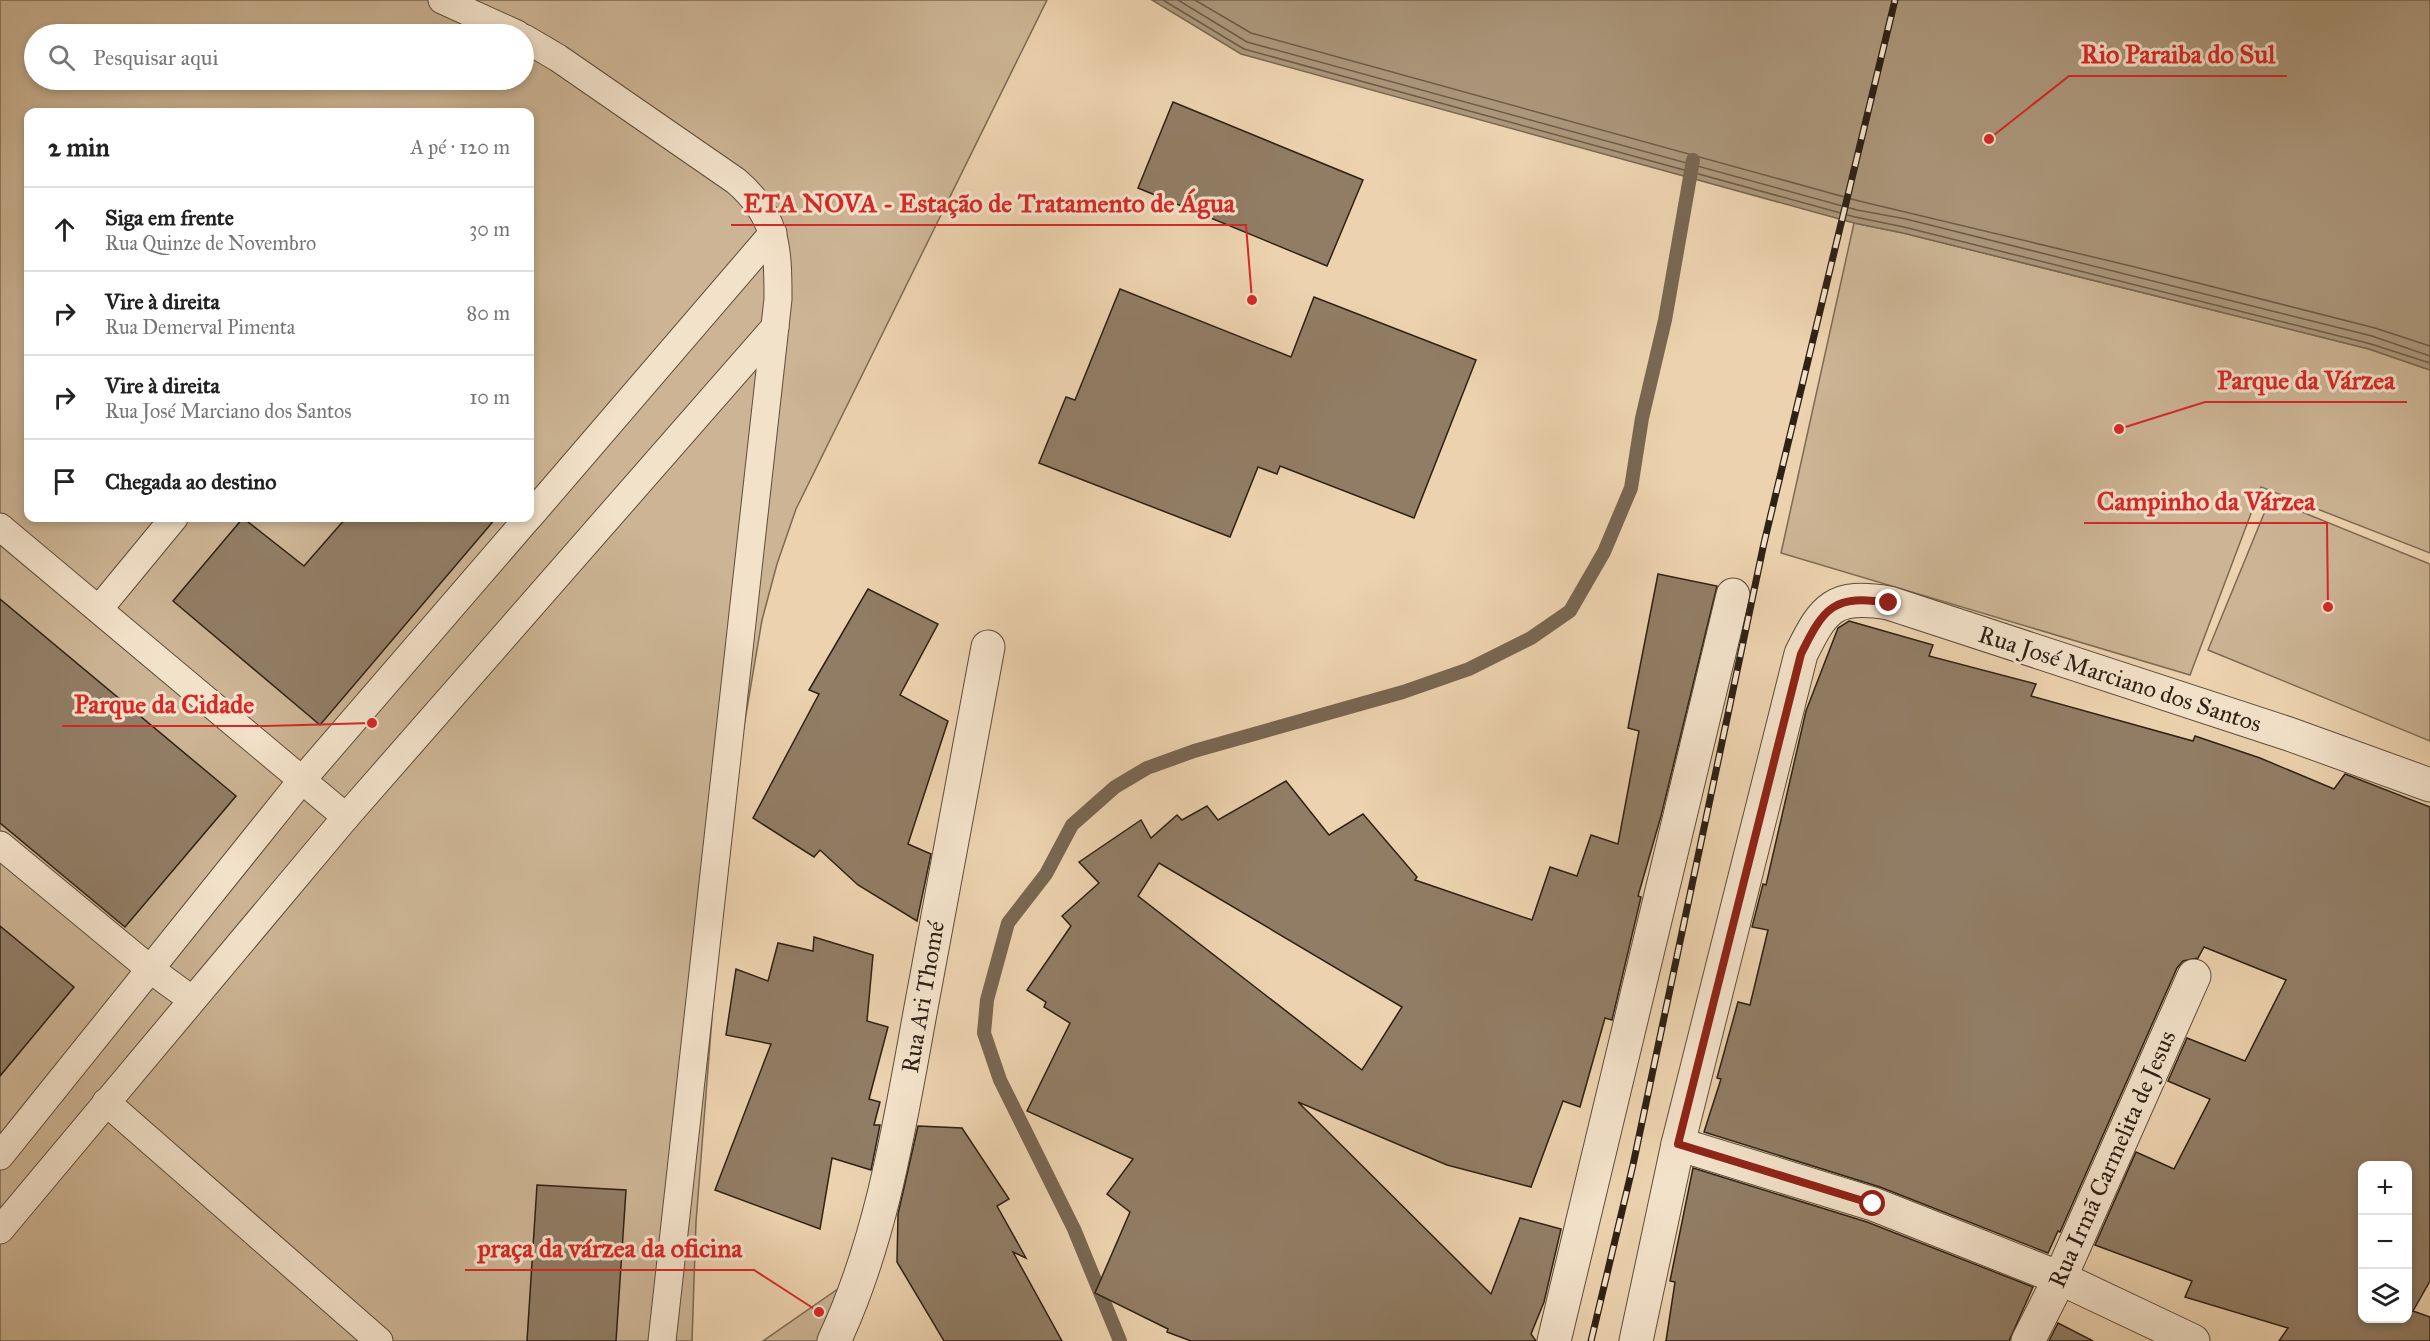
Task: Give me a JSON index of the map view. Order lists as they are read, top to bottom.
{
  "streets": {
    "street": ["Rua José Marciano dos Santos", "Rua Ari Thomé", "Rua Irmã Carmelita de Jesus"]
  },
  "places": [
    "Rio Paraiba do Sul",
    "ETA NOVA - Estação de Tratamento de Água",
    "Parque da Várzea",
    "Campinho da Várzea",
    "Parque da Cidade",
    "praça da várzea da oficina"
  ],
  "page": {
    "search": "Pesquisar aqui",
    "heading": ["2 min", "A pé · 120 m"],
    "list": [
      ["Siga em frente", "Rua Quinze de Novembro", "30 m"],
      ["Vire à direita", "Rua Demerval Pimenta", "80 m"],
      ["Vire à direita", "Rua José Marciano dos Santos", "10 m"],
      "Chegada ao destino"
    ],
    "map_buttons": ["+", "−"]
  }
}
